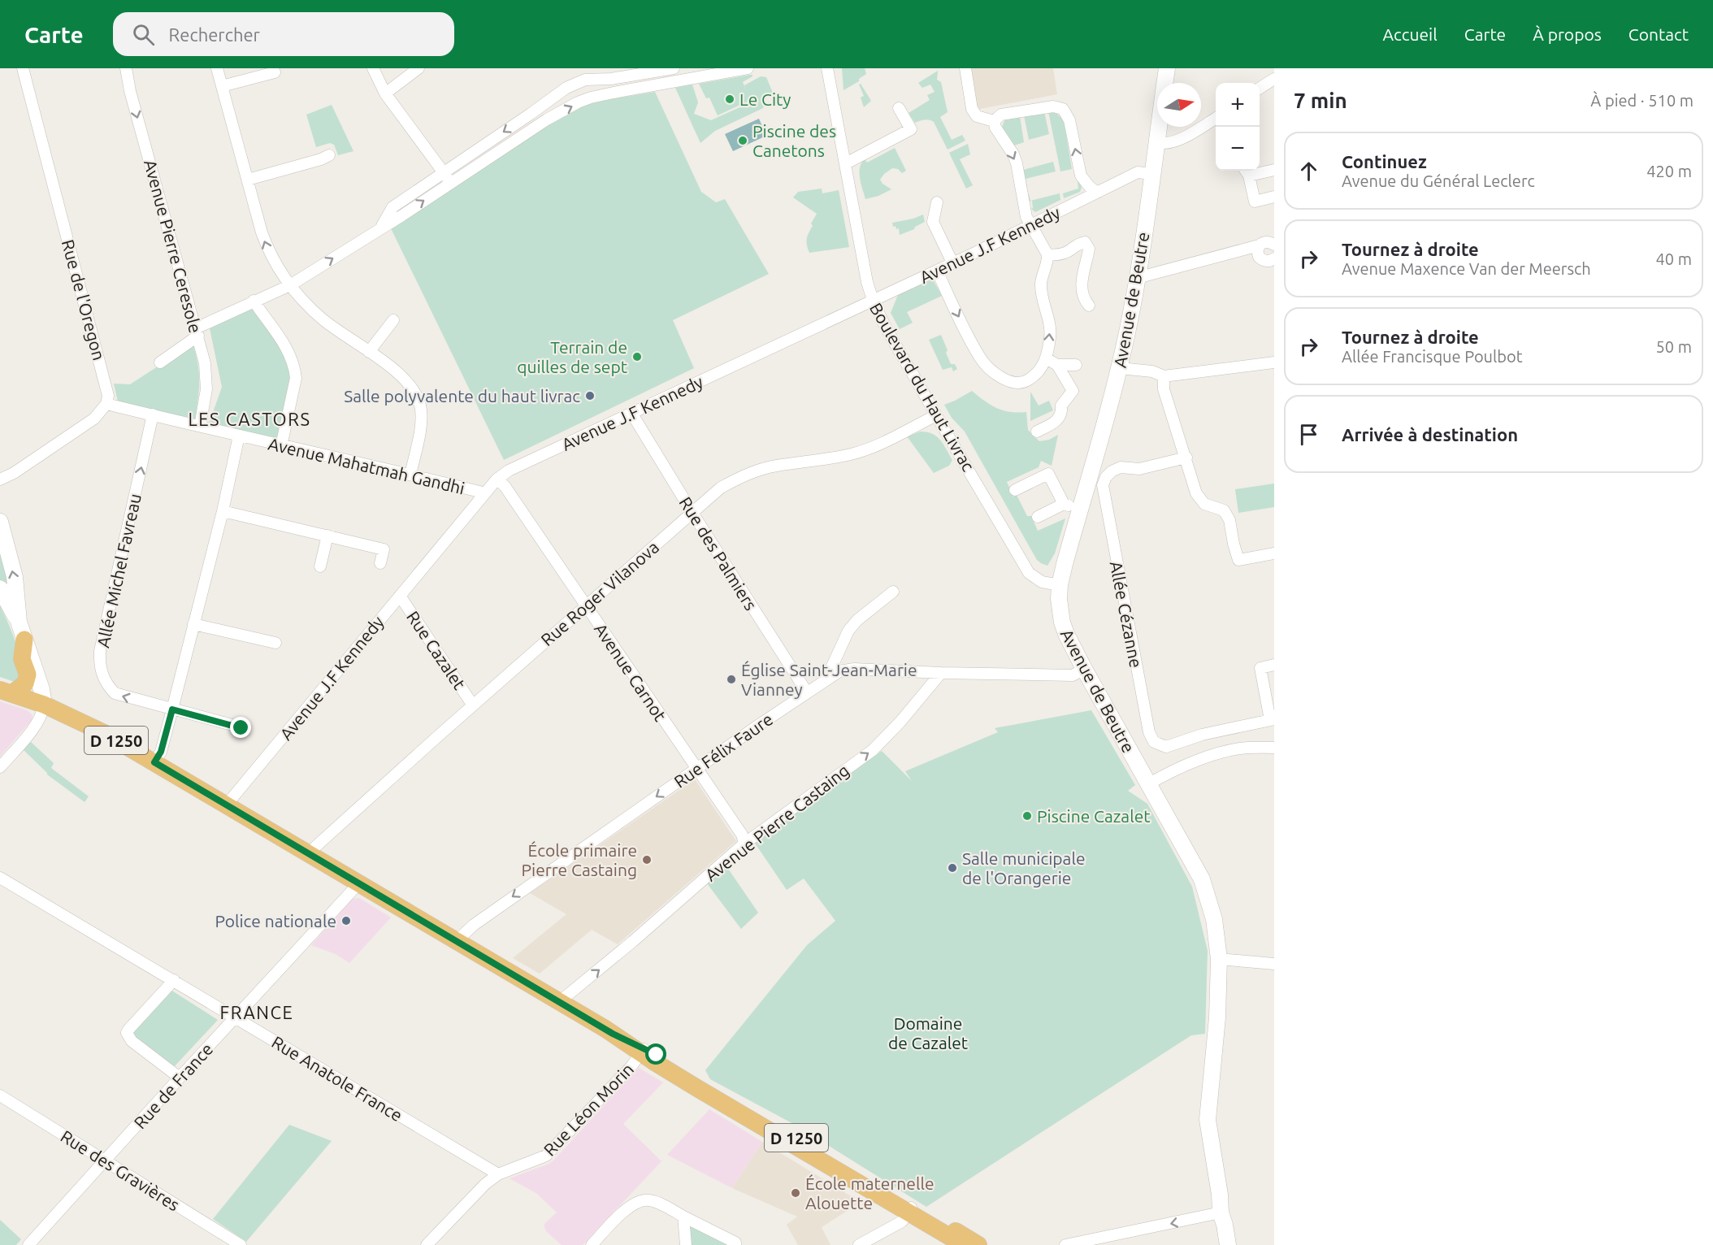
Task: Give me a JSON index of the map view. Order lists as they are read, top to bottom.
{
  "streets": {
    "main road": ["D 1250"],
    "street": [
      "Avenue J.F Kennedy",
      "Avenue Pierre Ceresole",
      "Rue de l'Oregon",
      "Avenue de Beutre",
      "Boulevard du Haut Livrac",
      "Avenue Mahatmah Gandhi",
      "Rue des Palmiers",
      "Allée Michel Favreau",
      "Rue Roger Vilanova",
      "Allée Cézanne",
      "Rue Cazalet",
      "Avenue Carnot",
      "Rue Félix Faure",
      "Avenue Pierre Castaing",
      "Rue Anatole France",
      "Rue de France",
      "Rue Léon Morin",
      "Rue des Gravières"
    ]
  },
  "crossings": [
    ["Avenue J.F Kennedy", "Avenue de Beutre"],
    ["Avenue J.F Kennedy", "Boulevard du Haut Livrac"],
    ["Avenue J.F Kennedy", "Avenue Mahatmah Gandhi"],
    ["Avenue J.F Kennedy", "Rue des Palmiers"],
    ["Avenue J.F Kennedy", "Rue Cazalet"],
    ["Avenue J.F Kennedy", "Avenue Carnot"],
    ["Avenue J.F Kennedy", "D 1250"],
    ["Avenue Pierre Ceresole", "Avenue Mahatmah Gandhi"],
    ["Rue de l'Oregon", "Avenue Mahatmah Gandhi"],
    ["Avenue de Beutre", "Boulevard du Haut Livrac"],
    ["Avenue de Beutre", "Rue Félix Faure"],
    ["Boulevard du Haut Livrac", "Rue Roger Vilanova"],
    ["Avenue Mahatmah Gandhi", "Allée Michel Favreau"],
    ["Rue des Palmiers", "Rue Roger Vilanova"],
    ["Rue des Palmiers", "Rue Félix Faure"],
    ["Rue Roger Vilanova", "Rue Cazalet"],
    ["Rue Roger Vilanova", "Avenue Carnot"],
    ["Rue Roger Vilanova", "D 1250"],
    ["Avenue Carnot", "Rue Félix Faure"],
    ["Avenue Carnot", "Avenue Pierre Castaing"],
    ["D 1250", "Rue Félix Faure"],
    ["D 1250", "Avenue Pierre Castaing"],
    ["D 1250", "Rue de France"],
    ["D 1250", "Rue Léon Morin"],
    ["Rue Félix Faure", "Avenue Pierre Castaing"],
    ["Rue Anatole France", "Rue de France"],
    ["Rue Anatole France", "Rue Léon Morin"],
    ["Rue de France", "Rue des Gravières"]
  ],
  "one_way": ["Rue Félix Faure", "Avenue Pierre Castaing"],
  "districts": ["LES CASTORS", "FRANCE"],
  "parks": ["Domaine de Cazalet"],
  "places": [
    "Le City",
    "Piscine des Canetons",
    "Terrain de quilles de sept",
    "Salle polyvalente du haut livrac",
    "Église Saint-Jean-Marie Vianney",
    "Piscine Cazalet",
    "École primaire Pierre Castaing",
    "Salle municipale de l'Orangerie",
    "Police nationale",
    "École maternelle Alouette"
  ],
  "north": "right",
  "page": {
    "header": "Carte",
    "search": "Rechercher",
    "nav": [
      "Accueil",
      "Carte",
      "À propos",
      "Contact"
    ],
    "heading": ["7 min", "À pied · 510 m"],
    "map_buttons": ["+", "−"],
    "list": [
      ["Continuez", "Avenue du Général Leclerc", "420 m"],
      ["Tournez à droite", "Avenue Maxence Van der Meersch", "40 m"],
      ["Tournez à droite", "Allée Francisque Poulbot", "50 m"],
      "Arrivée à destination"
    ]
  }
}
